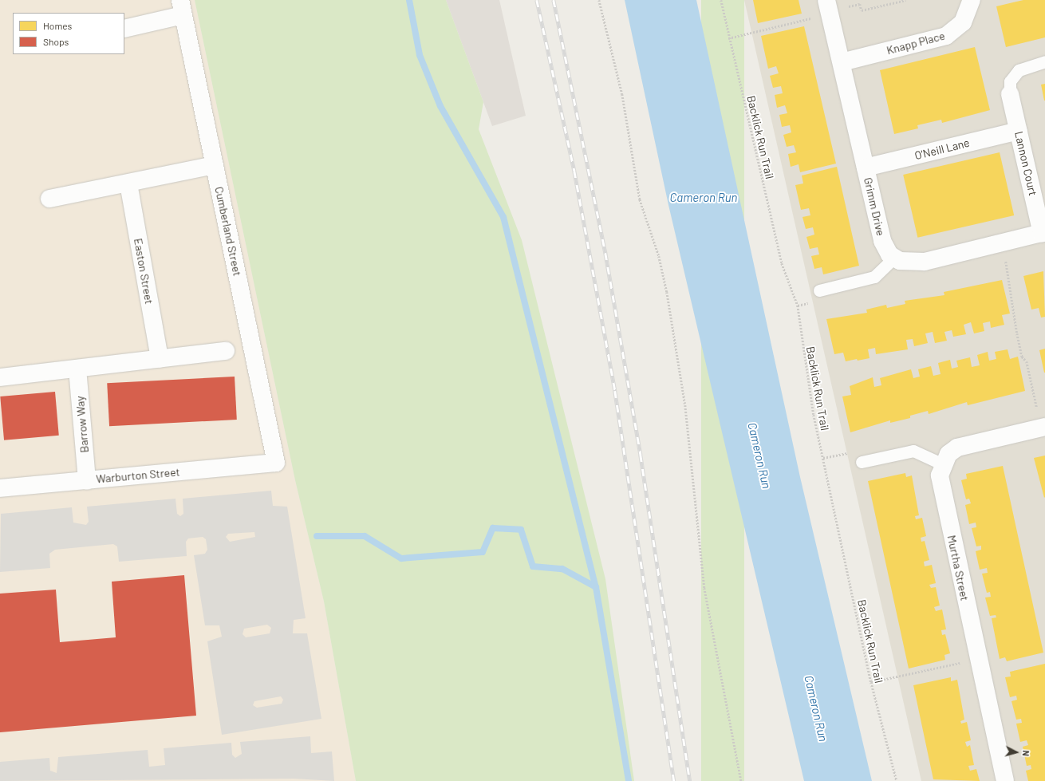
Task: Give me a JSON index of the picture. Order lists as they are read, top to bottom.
{
  "streets": {
    "street": [
      "Knapp Place",
      "O'Neill Lane",
      "Lannon Court",
      "Grimm Drive",
      "Cumberland Street",
      "Easton Street",
      "Barrow Way",
      "Warburton Street",
      "Murtha Street"
    ],
    "path": ["Backlick Run Trail"]
  },
  "crossings": [
    ["Knapp Place", "Grimm Drive"],
    ["O'Neill Lane", "Lannon Court"],
    ["O'Neill Lane", "Grimm Drive"],
    ["Cumberland Street", "Warburton Street"],
    ["Barrow Way", "Warburton Street"]
  ],
  "water": ["Cameron Run"],
  "legend": ["Homes", "Shops"],
  "north": "right"
}
